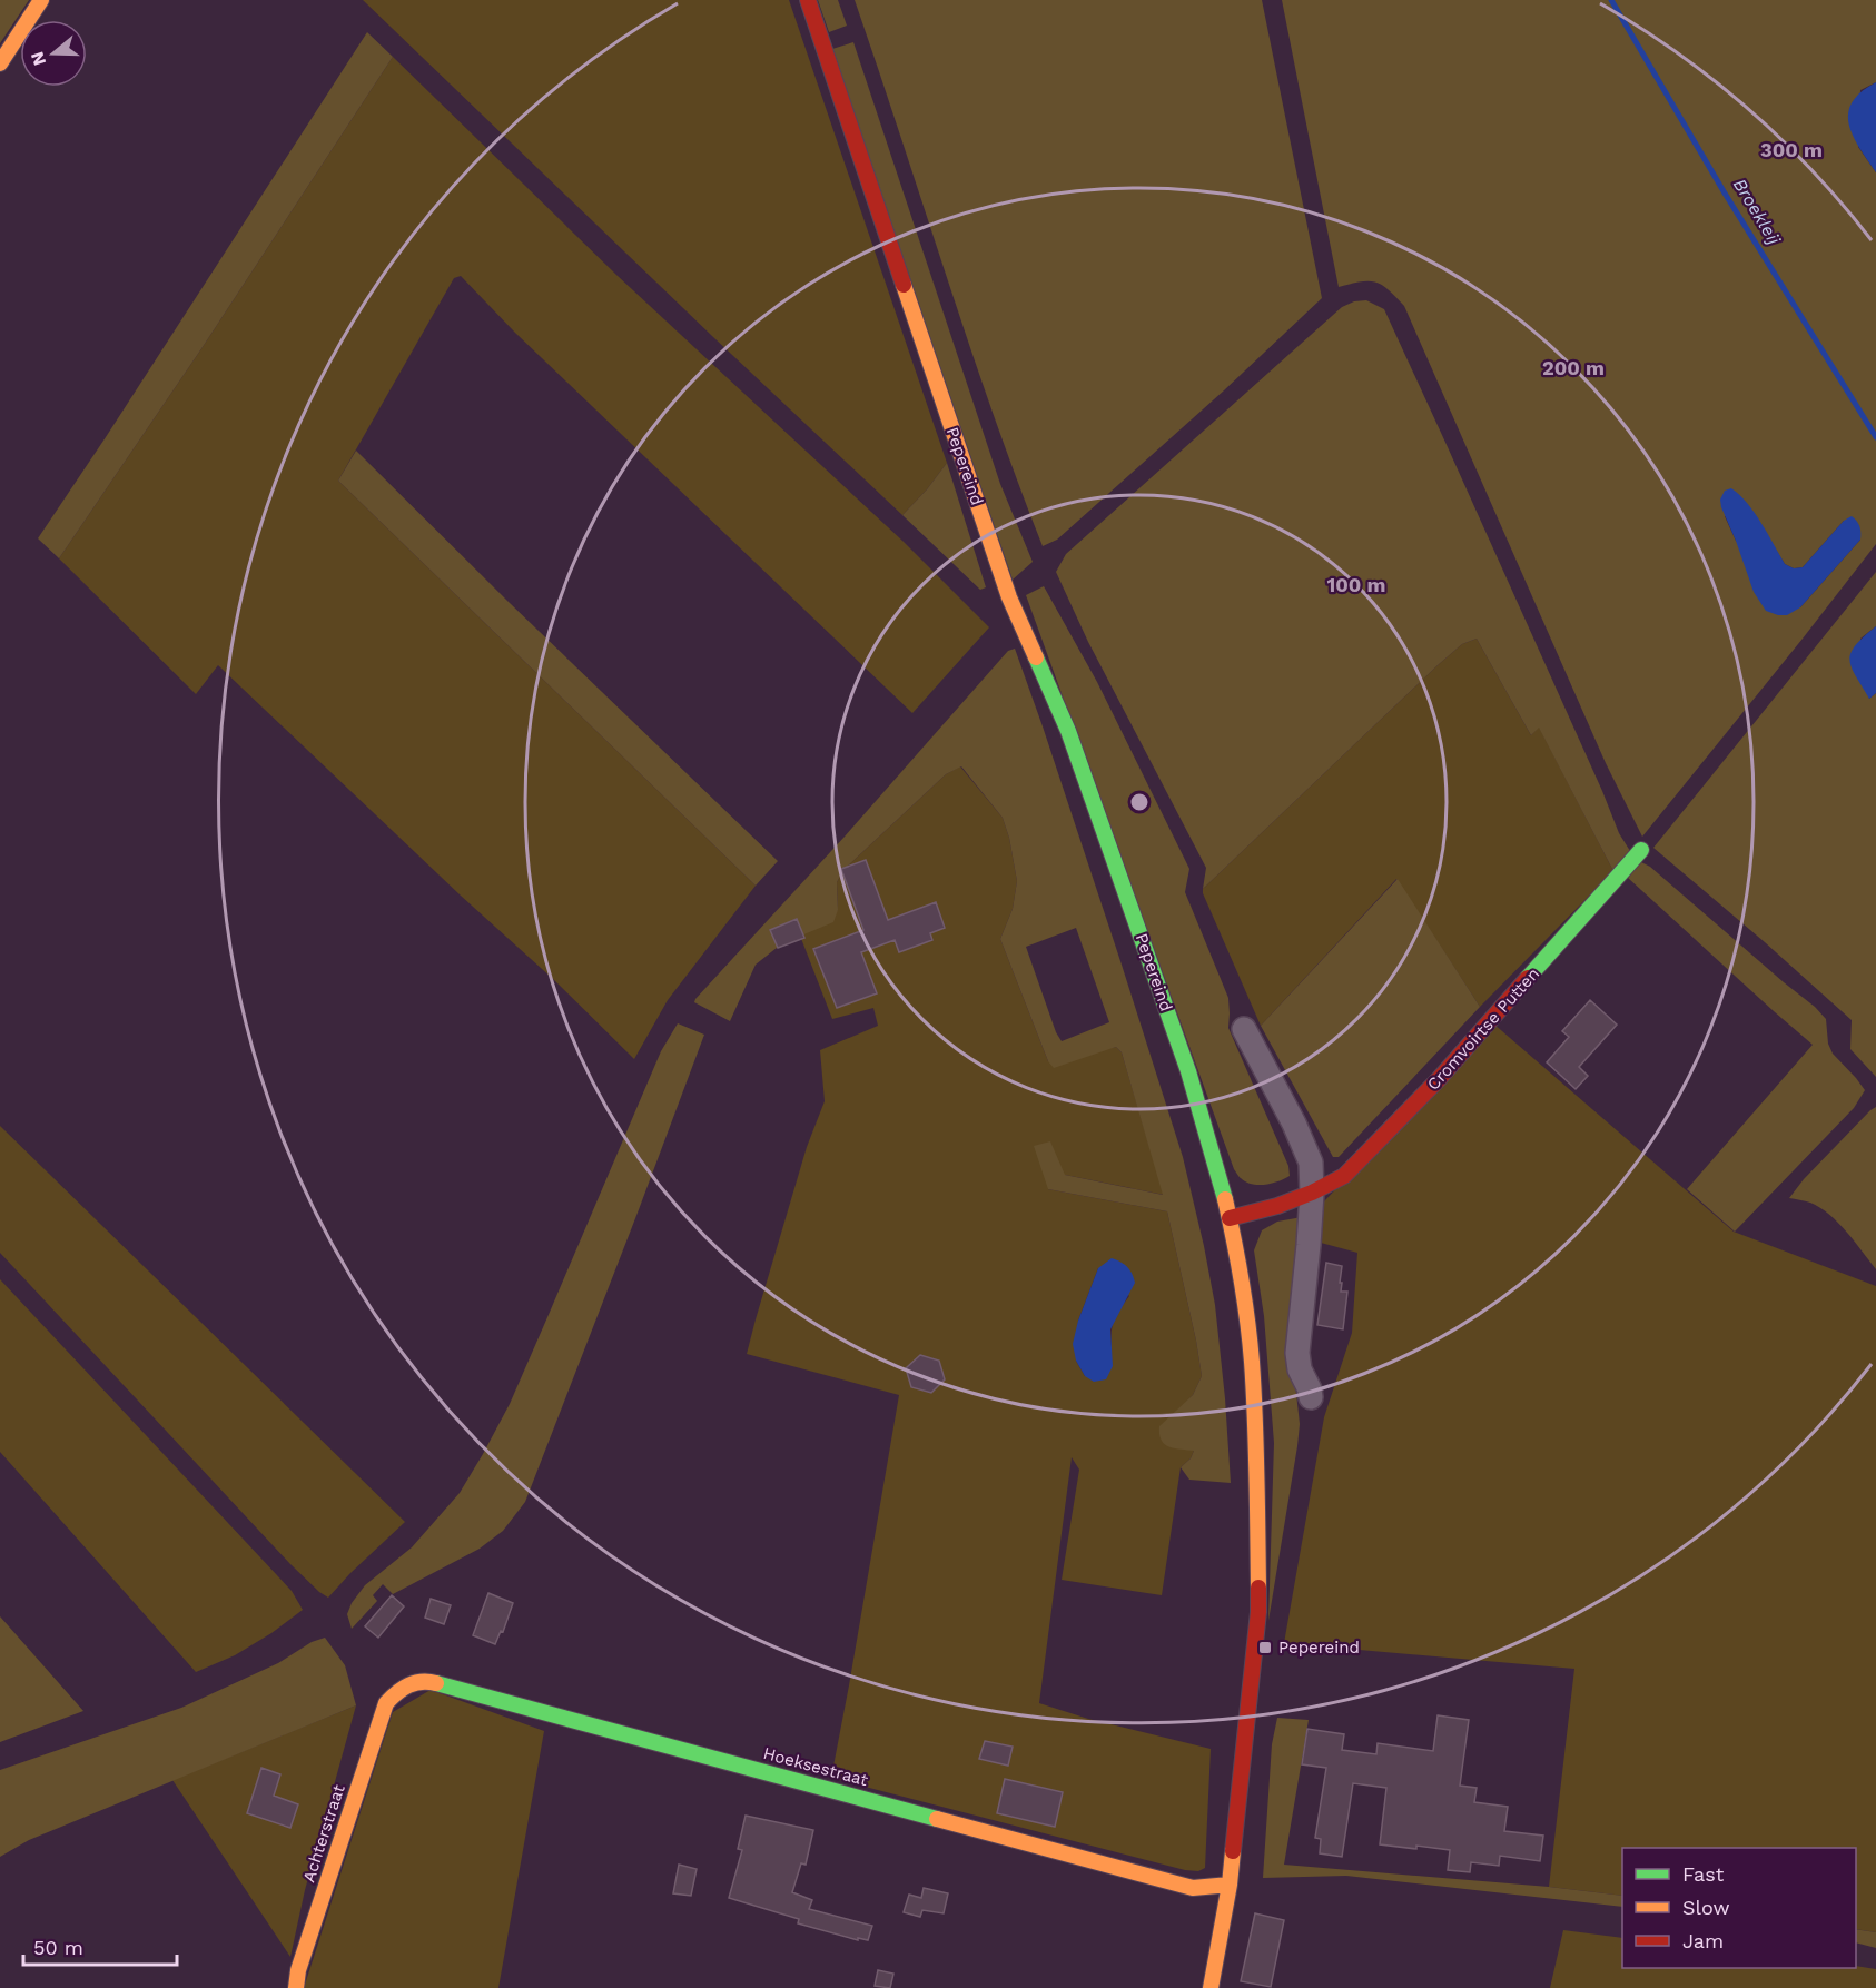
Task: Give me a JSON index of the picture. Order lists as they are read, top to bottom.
{
  "streets": {
    "main road": [
      "Pepereind",
      "Cromvoirtse Putten",
      "Hoeksestraat",
      "Achterstraat"
    ]
  },
  "crossings": [
    ["Pepereind", "Cromvoirtse Putten"],
    ["Pepereind", "Hoeksestraat"],
    ["Hoeksestraat", "Achterstraat"]
  ],
  "water": ["Broekleij"],
  "places": {
    "transit": ["Pepereind"]
  },
  "legend": ["Fast", "Slow", "Jam"],
  "scale_bar": "50 m",
  "north": "left",
  "rings": ["300 m", "200 m", "100 m"]
}
